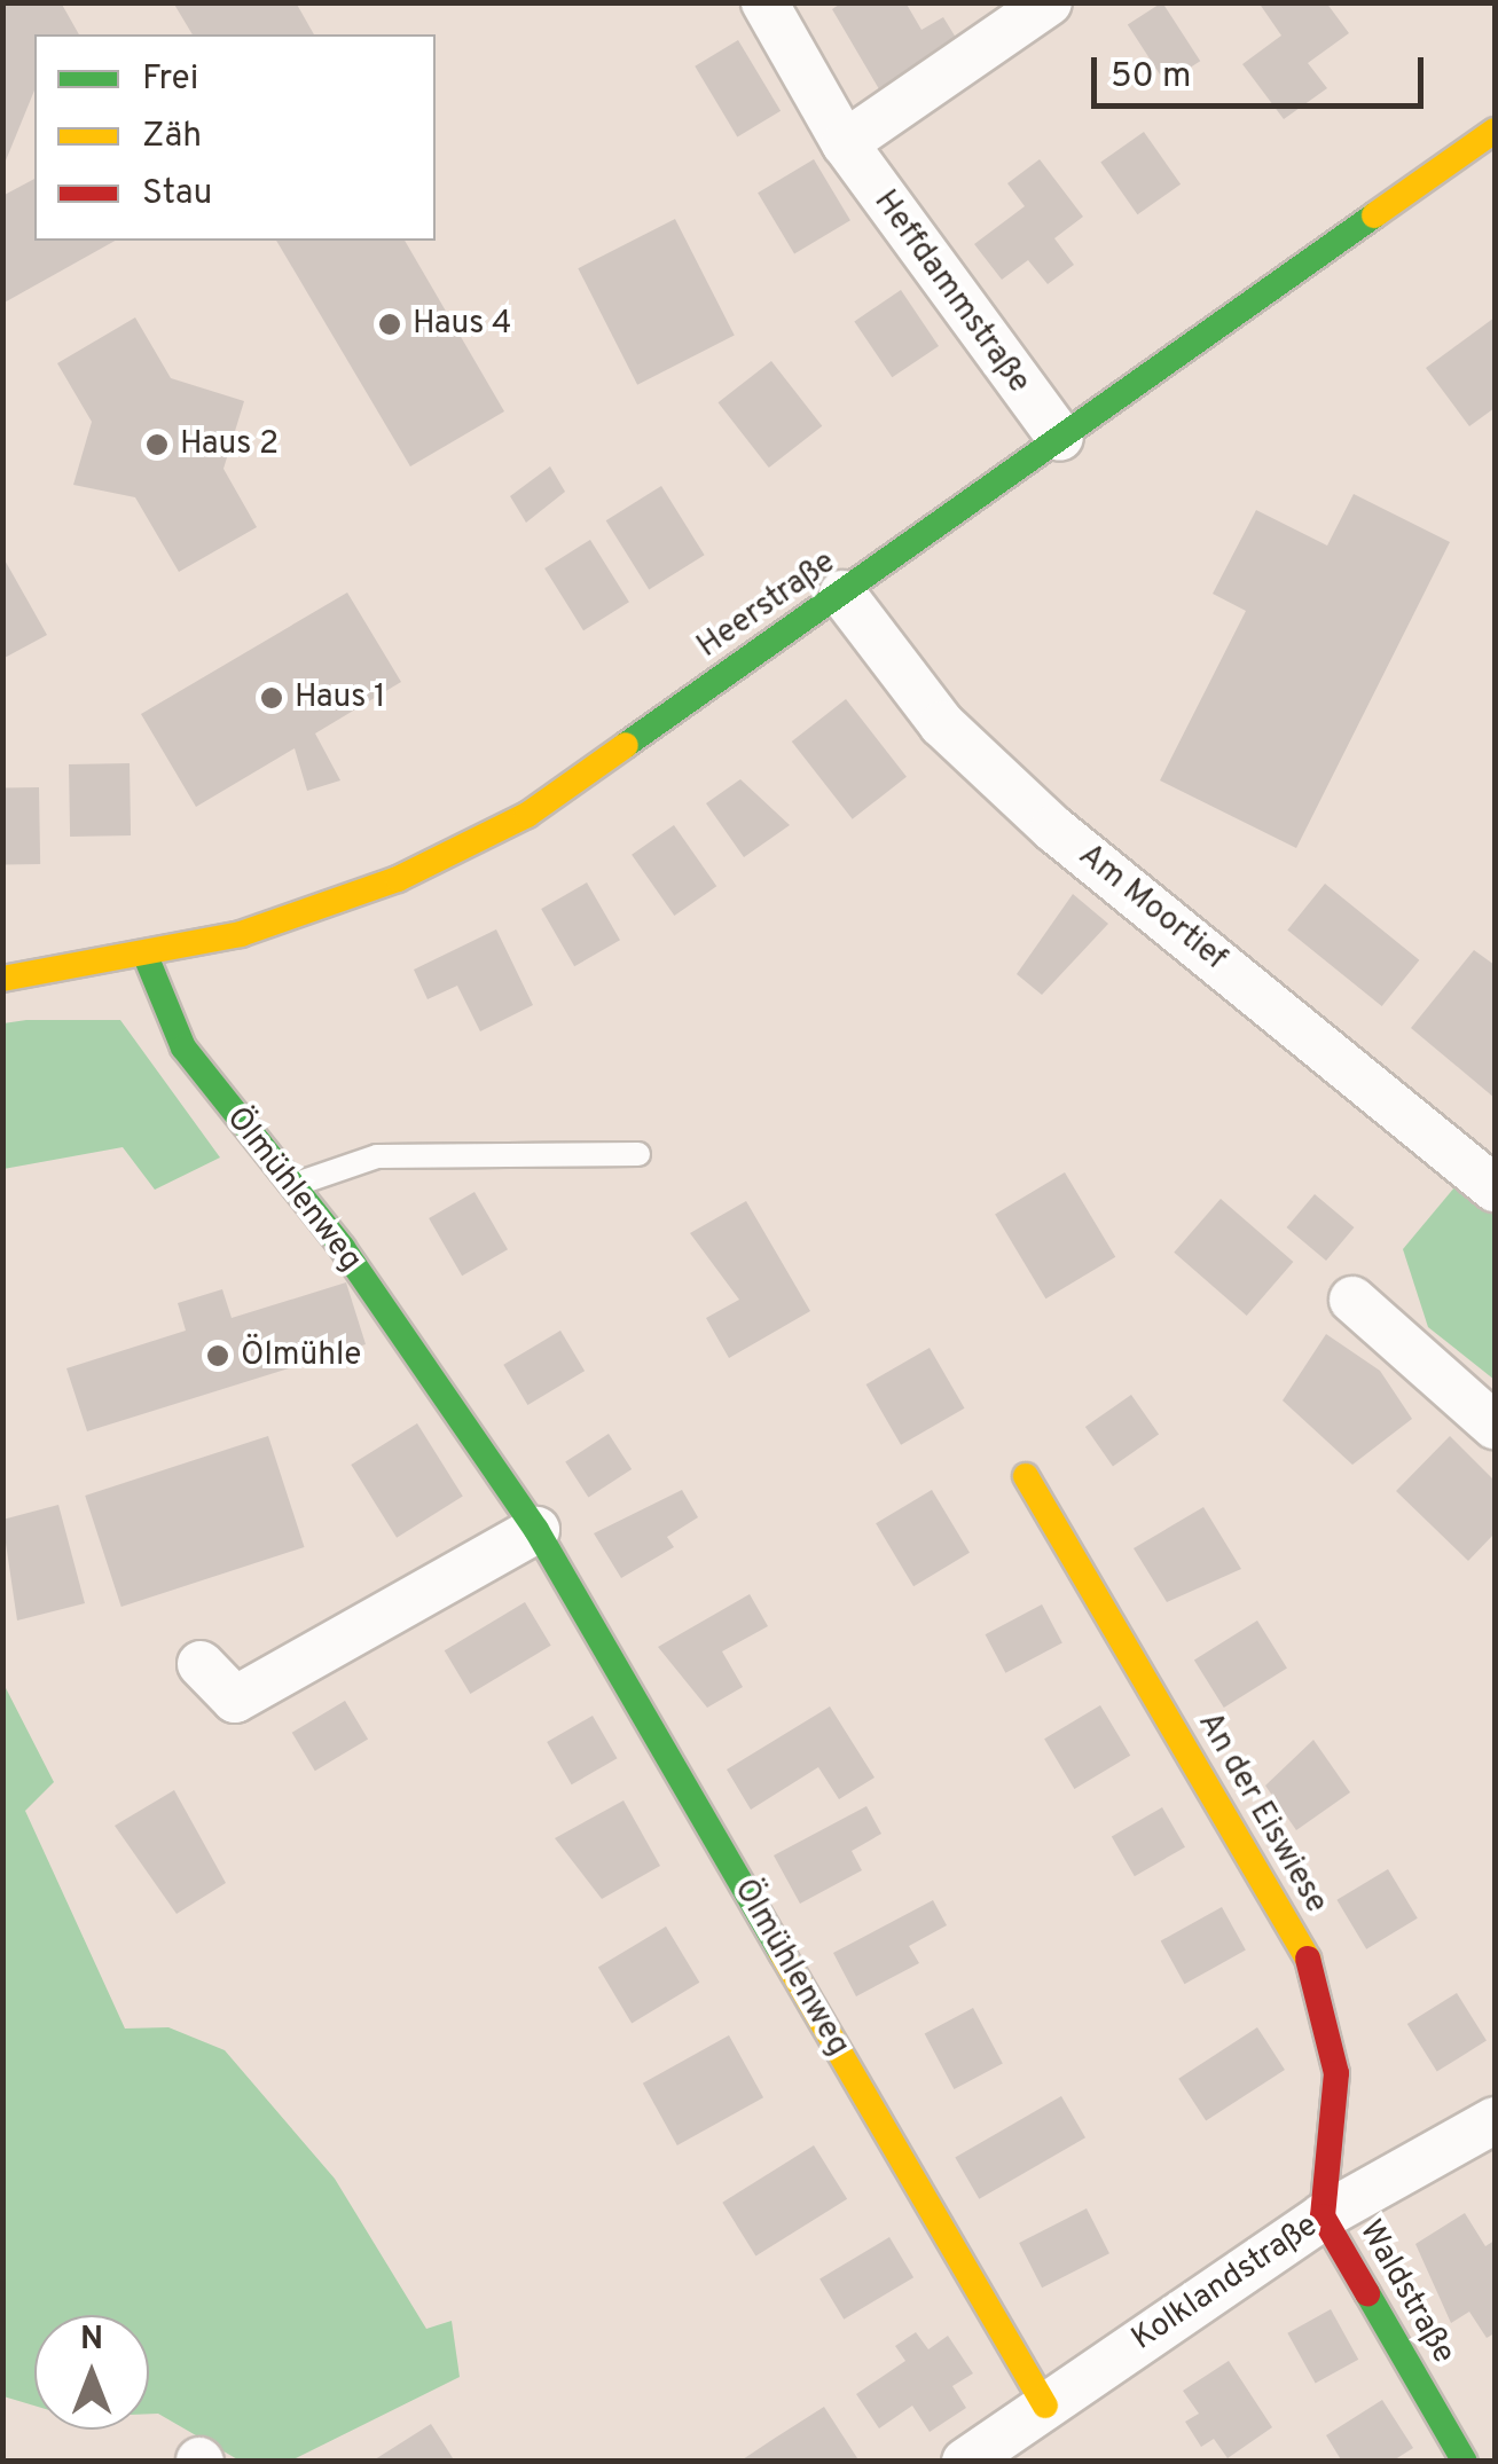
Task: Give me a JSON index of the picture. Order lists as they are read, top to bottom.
{
  "streets": {
    "street": [
      "Heffdammstraße",
      "Heerstraße",
      "Am Moortief",
      "Ölmühlenweg",
      "An der Eiswiese",
      "Kolklandstraße",
      "Waldstraße"
    ]
  },
  "crossings": [
    ["Heffdammstraße", "Heerstraße"],
    ["Heerstraße", "Am Moortief"],
    ["Heerstraße", "Ölmühlenweg"],
    ["Ölmühlenweg", "Kolklandstraße"],
    ["An der Eiswiese", "Kolklandstraße"],
    ["An der Eiswiese", "Waldstraße"],
    ["Kolklandstraße", "Waldstraße"]
  ],
  "places": [
    "Haus 4",
    "Haus 2",
    "Haus 1",
    "Ölmühle"
  ],
  "legend": ["Frei", "Zäh", "Stau"],
  "scale_bar": "50 m",
  "north": "top"
}
